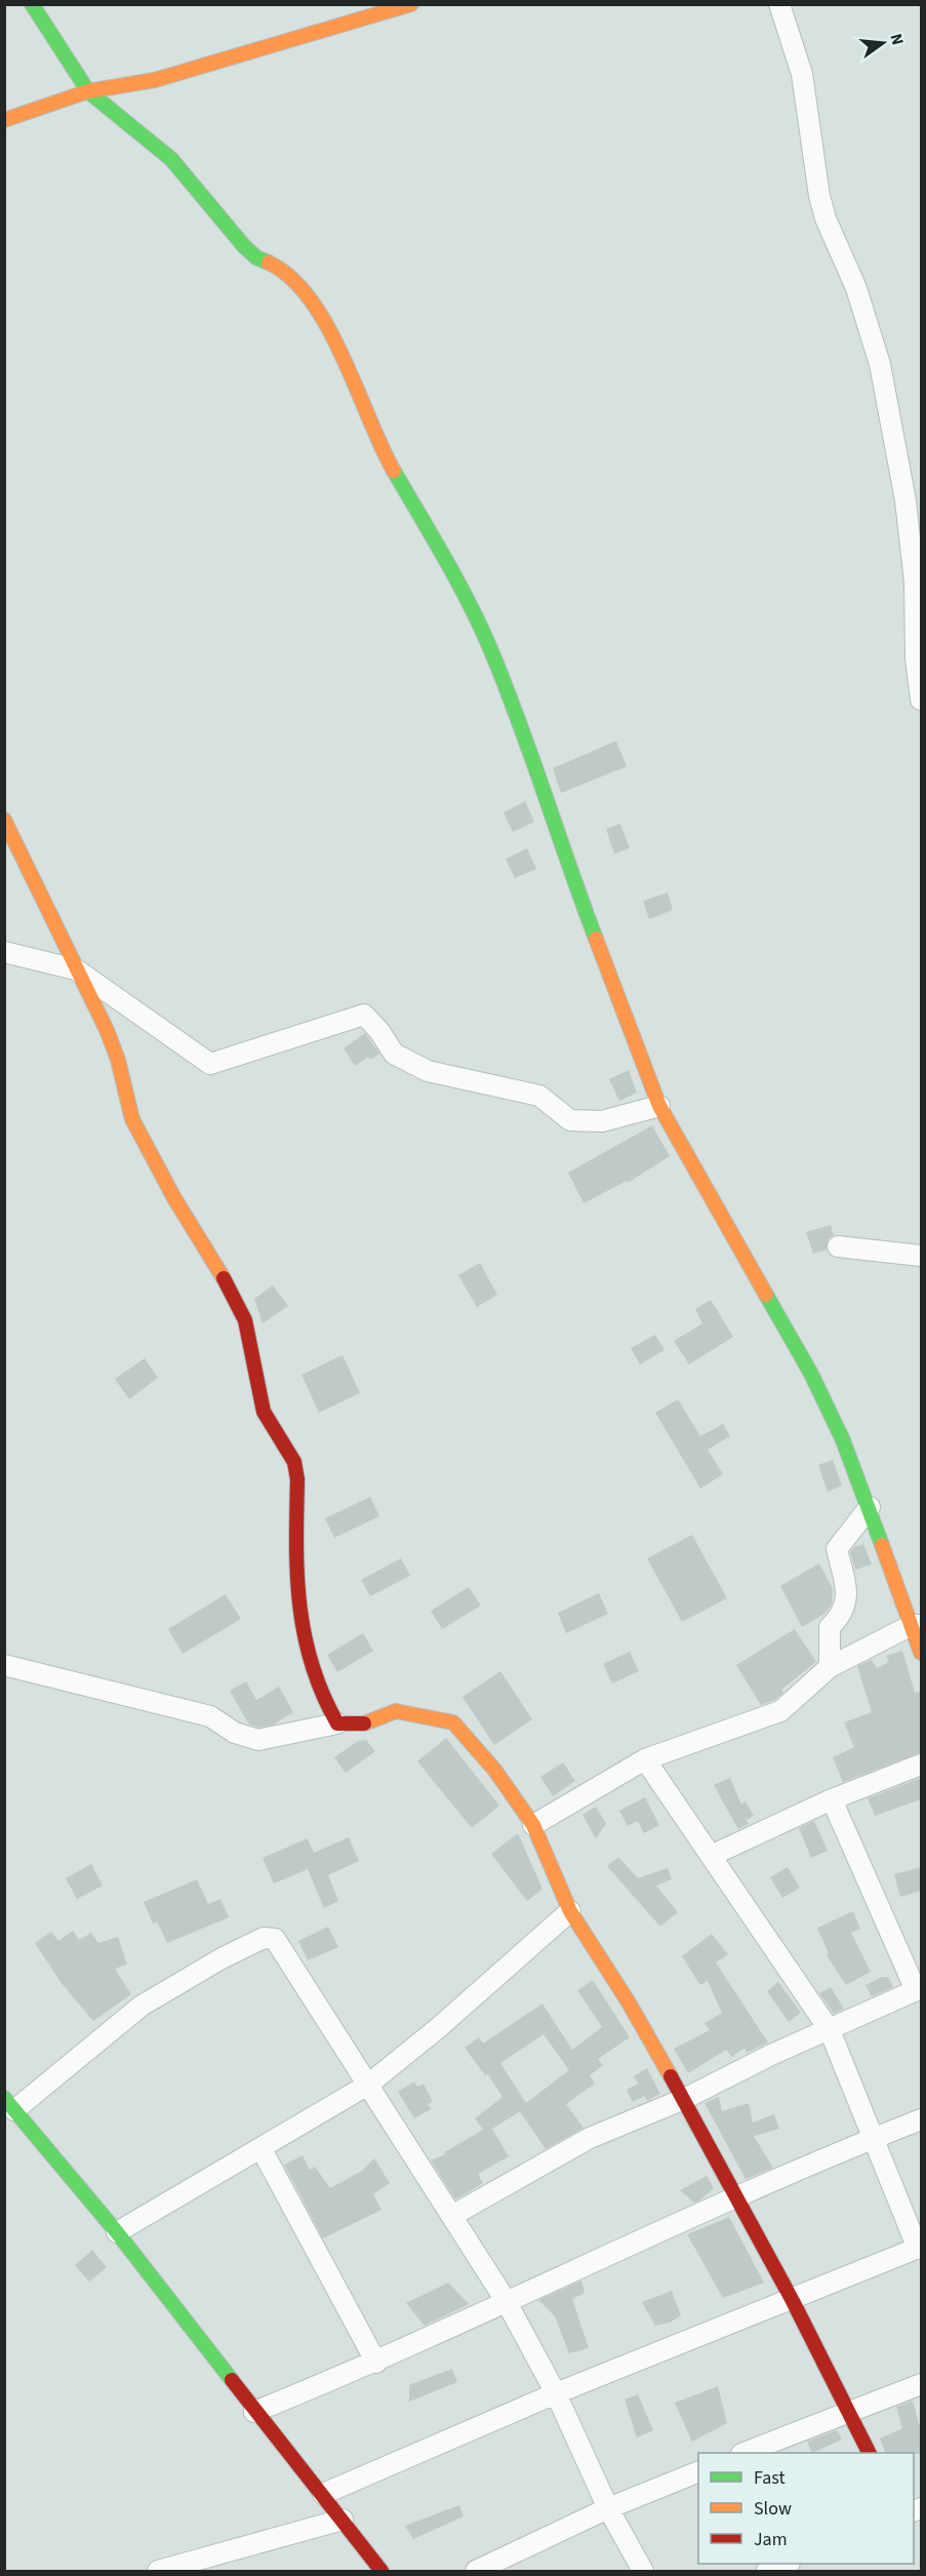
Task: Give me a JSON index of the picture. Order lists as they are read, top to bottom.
{
  "legend": ["Fast", "Slow", "Jam"],
  "north": "right"
}
